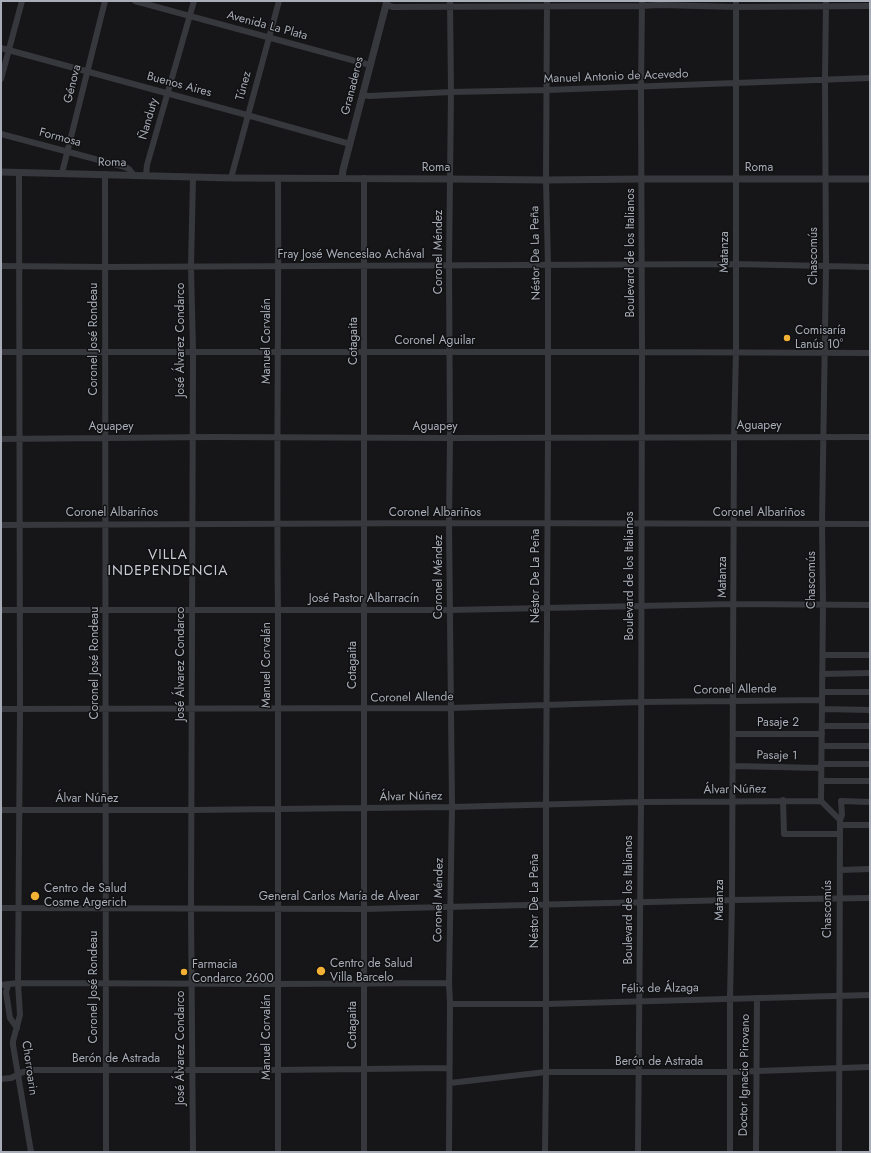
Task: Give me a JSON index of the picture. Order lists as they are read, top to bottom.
{
  "streets": {
    "street": [
      "Avenida La Plata",
      "Manuel Antonio de Acevedo",
      "Génova",
      "Buenos Aires",
      "Túnez",
      "Granaderos",
      "Ñanduty",
      "Formosa",
      "Roma",
      "Coronel Méndez",
      "Matanza",
      "Néstor De La Peña",
      "Boulevard de los Italianos",
      "Fray José Wenceslao Achával",
      "Chascomús",
      "Coronel José Rondeau",
      "José Álvarez Condarco",
      "Manuel Corvalán",
      "Cotagaita",
      "Coronel Aguilar",
      "Aguapey",
      "Coronel Albariños",
      "José Pastor Albarracín",
      "Coronel Allende",
      "Pasaje 2",
      "Pasaje 1",
      "Álvar Núñez",
      "General Carlos María de Alvear",
      "Félix de Álzaga",
      "Berón de Astrada",
      "Chorroarin",
      "Doctor Ignacio Pirovano"
    ]
  },
  "crossings": [
    ["Avenida La Plata", "Túnez"],
    ["Avenida La Plata", "Granaderos"],
    ["Avenida La Plata", "Ñanduty"],
    ["Manuel Antonio de Acevedo", "Granaderos"],
    ["Manuel Antonio de Acevedo", "Coronel Méndez"],
    ["Manuel Antonio de Acevedo", "Matanza"],
    ["Manuel Antonio de Acevedo", "Néstor De La Peña"],
    ["Manuel Antonio de Acevedo", "Boulevard de los Italianos"],
    ["Manuel Antonio de Acevedo", "Chascomús"],
    ["Génova", "Buenos Aires"],
    ["Génova", "Formosa"],
    ["Génova", "Roma"],
    ["Buenos Aires", "Túnez"],
    ["Buenos Aires", "Granaderos"],
    ["Buenos Aires", "Ñanduty"],
    ["Túnez", "Roma"],
    ["Granaderos", "Roma"],
    ["Ñanduty", "Roma"],
    ["Formosa", "Roma"],
    ["Roma", "Coronel Méndez"],
    ["Roma", "Matanza"],
    ["Roma", "Néstor De La Peña"],
    ["Roma", "Boulevard de los Italianos"],
    ["Roma", "Chascomús"],
    ["Roma", "Coronel José Rondeau"],
    ["Roma", "José Álvarez Condarco"],
    ["Roma", "Manuel Corvalán"],
    ["Roma", "Cotagaita"],
    ["Roma", "Chorroarin"],
    ["Coronel Méndez", "Fray José Wenceslao Achával"],
    ["Coronel Méndez", "Coronel Aguilar"],
    ["Coronel Méndez", "Aguapey"],
    ["Coronel Méndez", "Coronel Albariños"],
    ["Coronel Méndez", "José Pastor Albarracín"],
    ["Coronel Méndez", "Coronel Allende"],
    ["Coronel Méndez", "Álvar Núñez"],
    ["Coronel Méndez", "General Carlos María de Alvear"],
    ["Coronel Méndez", "Félix de Álzaga"],
    ["Coronel Méndez", "Berón de Astrada"],
    ["Matanza", "Fray José Wenceslao Achával"],
    ["Matanza", "Coronel Aguilar"],
    ["Matanza", "Aguapey"],
    ["Matanza", "Coronel Albariños"],
    ["Matanza", "José Pastor Albarracín"],
    ["Matanza", "Coronel Allende"],
    ["Matanza", "Pasaje 2"],
    ["Matanza", "Pasaje 1"],
    ["Matanza", "Álvar Núñez"],
    ["Matanza", "General Carlos María de Alvear"],
    ["Matanza", "Félix de Álzaga"],
    ["Matanza", "Berón de Astrada"],
    ["Néstor De La Peña", "Fray José Wenceslao Achával"],
    ["Néstor De La Peña", "Coronel Aguilar"],
    ["Néstor De La Peña", "Aguapey"],
    ["Néstor De La Peña", "Coronel Albariños"],
    ["Néstor De La Peña", "José Pastor Albarracín"],
    ["Néstor De La Peña", "Coronel Allende"],
    ["Néstor De La Peña", "Álvar Núñez"],
    ["Néstor De La Peña", "General Carlos María de Alvear"],
    ["Néstor De La Peña", "Félix de Álzaga"],
    ["Néstor De La Peña", "Berón de Astrada"],
    ["Boulevard de los Italianos", "Fray José Wenceslao Achával"],
    ["Boulevard de los Italianos", "Coronel Aguilar"],
    ["Boulevard de los Italianos", "Aguapey"],
    ["Boulevard de los Italianos", "Coronel Albariños"],
    ["Boulevard de los Italianos", "José Pastor Albarracín"],
    ["Boulevard de los Italianos", "Coronel Allende"],
    ["Boulevard de los Italianos", "Álvar Núñez"],
    ["Boulevard de los Italianos", "General Carlos María de Alvear"],
    ["Boulevard de los Italianos", "Félix de Álzaga"],
    ["Boulevard de los Italianos", "Berón de Astrada"],
    ["Fray José Wenceslao Achával", "Chascomús"],
    ["Fray José Wenceslao Achával", "Coronel José Rondeau"],
    ["Fray José Wenceslao Achával", "José Álvarez Condarco"],
    ["Fray José Wenceslao Achával", "Manuel Corvalán"],
    ["Fray José Wenceslao Achával", "Cotagaita"],
    ["Fray José Wenceslao Achával", "Chorroarin"],
    ["Chascomús", "Coronel Aguilar"],
    ["Chascomús", "Aguapey"],
    ["Chascomús", "Coronel Albariños"],
    ["Chascomús", "José Pastor Albarracín"],
    ["Chascomús", "Coronel Allende"],
    ["Chascomús", "Pasaje 2"],
    ["Chascomús", "Pasaje 1"],
    ["Chascomús", "Álvar Núñez"],
    ["Chascomús", "General Carlos María de Alvear"],
    ["Chascomús", "Félix de Álzaga"],
    ["Chascomús", "Berón de Astrada"],
    ["Coronel José Rondeau", "Coronel Aguilar"],
    ["Coronel José Rondeau", "Aguapey"],
    ["Coronel José Rondeau", "Coronel Albariños"],
    ["Coronel José Rondeau", "José Pastor Albarracín"],
    ["Coronel José Rondeau", "Coronel Allende"],
    ["Coronel José Rondeau", "Álvar Núñez"],
    ["Coronel José Rondeau", "General Carlos María de Alvear"],
    ["Coronel José Rondeau", "Berón de Astrada"],
    ["José Álvarez Condarco", "Coronel Aguilar"],
    ["José Álvarez Condarco", "Aguapey"],
    ["José Álvarez Condarco", "Coronel Albariños"],
    ["José Álvarez Condarco", "José Pastor Albarracín"],
    ["José Álvarez Condarco", "Coronel Allende"],
    ["José Álvarez Condarco", "Álvar Núñez"],
    ["José Álvarez Condarco", "General Carlos María de Alvear"],
    ["José Álvarez Condarco", "Berón de Astrada"],
    ["Manuel Corvalán", "Coronel Aguilar"],
    ["Manuel Corvalán", "Aguapey"],
    ["Manuel Corvalán", "Coronel Albariños"],
    ["Manuel Corvalán", "José Pastor Albarracín"],
    ["Manuel Corvalán", "Coronel Allende"],
    ["Manuel Corvalán", "Álvar Núñez"],
    ["Manuel Corvalán", "General Carlos María de Alvear"],
    ["Manuel Corvalán", "Berón de Astrada"],
    ["Cotagaita", "Coronel Aguilar"],
    ["Cotagaita", "Aguapey"],
    ["Cotagaita", "Coronel Albariños"],
    ["Cotagaita", "José Pastor Albarracín"],
    ["Cotagaita", "Coronel Allende"],
    ["Cotagaita", "Álvar Núñez"],
    ["Cotagaita", "General Carlos María de Alvear"],
    ["Cotagaita", "Berón de Astrada"],
    ["Coronel Aguilar", "Chorroarin"],
    ["Aguapey", "Chorroarin"],
    ["Coronel Albariños", "Chorroarin"],
    ["José Pastor Albarracín", "Chorroarin"],
    ["Coronel Allende", "Chorroarin"],
    ["Álvar Núñez", "Chorroarin"],
    ["General Carlos María de Alvear", "Chorroarin"],
    ["Félix de Álzaga", "Doctor Ignacio Pirovano"],
    ["Berón de Astrada", "Chorroarin"],
    ["Berón de Astrada", "Doctor Ignacio Pirovano"]
  ],
  "districts": ["VILLA INDEPENDENCIA"],
  "places": [
    "Comisaría Lanús 10°",
    "Centro de Salud Cosme Argerich",
    "Centro de Salud Villa Barcelo",
    "Farmacia Condarco 2600"
  ]
}
